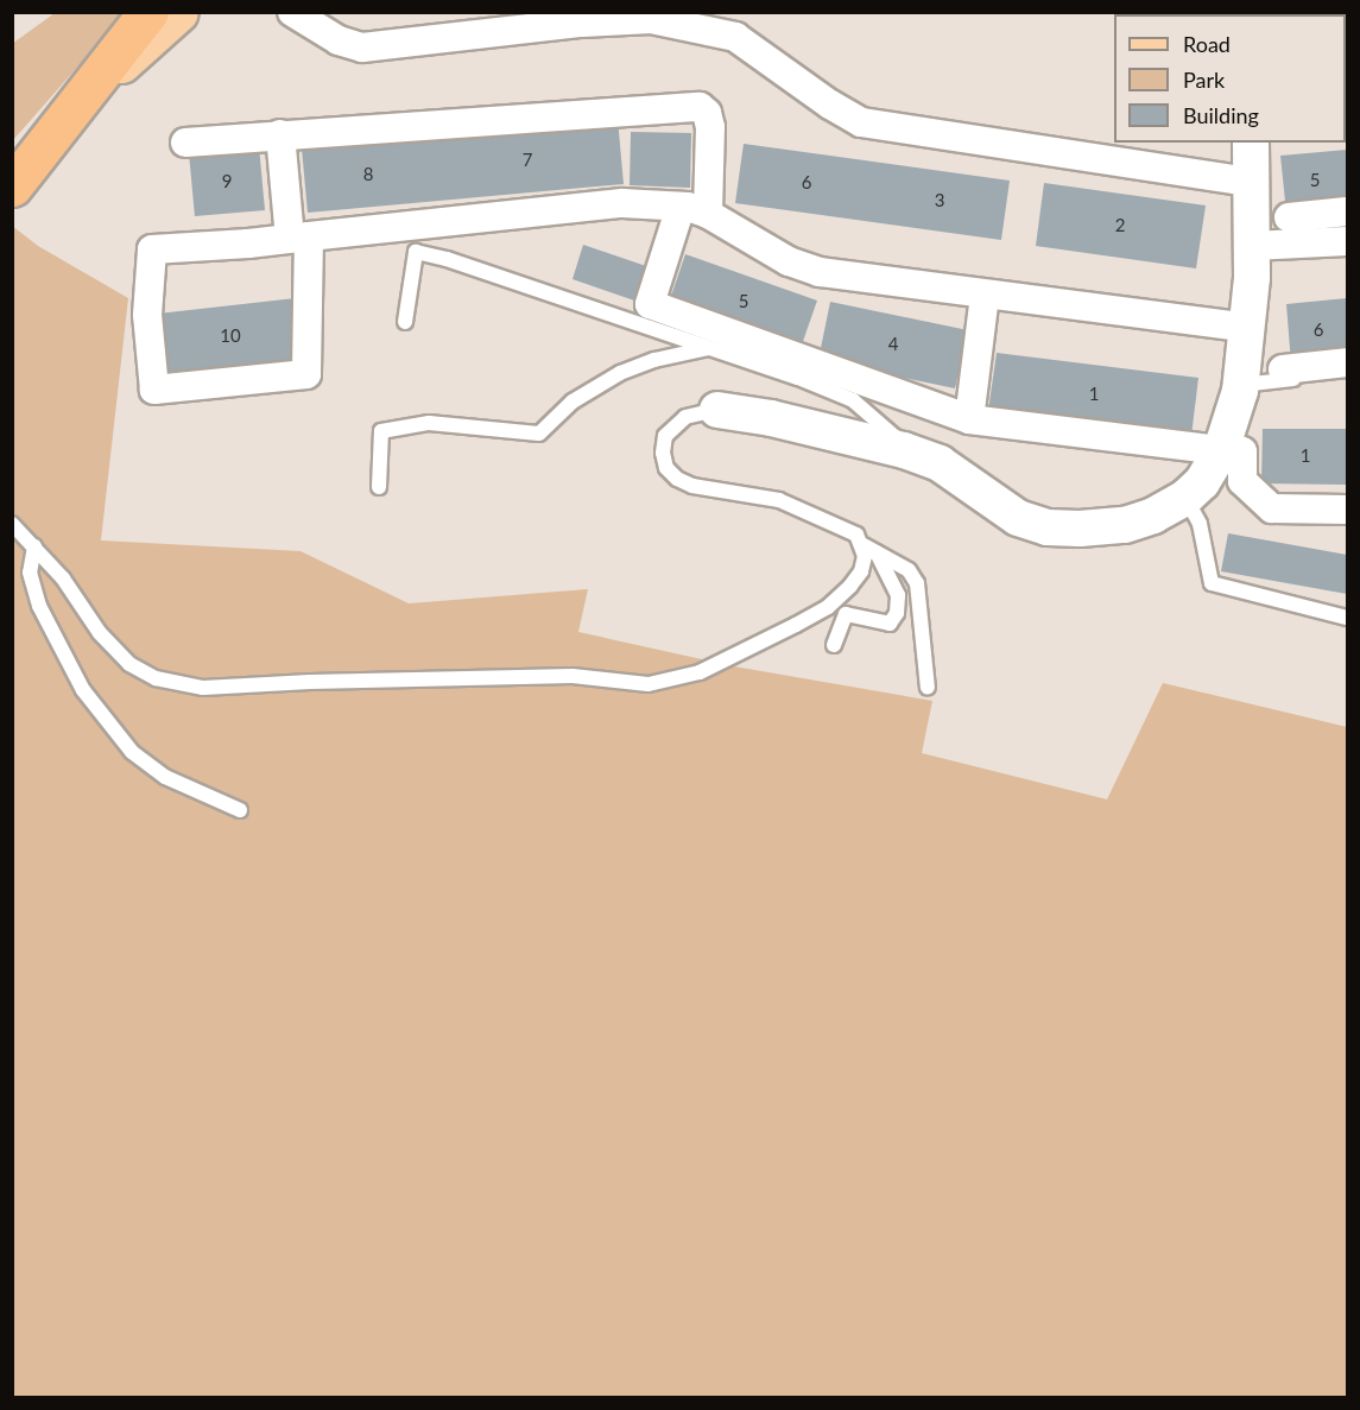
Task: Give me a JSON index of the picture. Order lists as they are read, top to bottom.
{
  "house_numbers": [
    "7",
    "8",
    "5",
    "9",
    "6",
    "3",
    "2",
    "5",
    "6",
    "10",
    "4",
    "1",
    "1"
  ],
  "legend": ["Road", "Park", "Building"]
}
